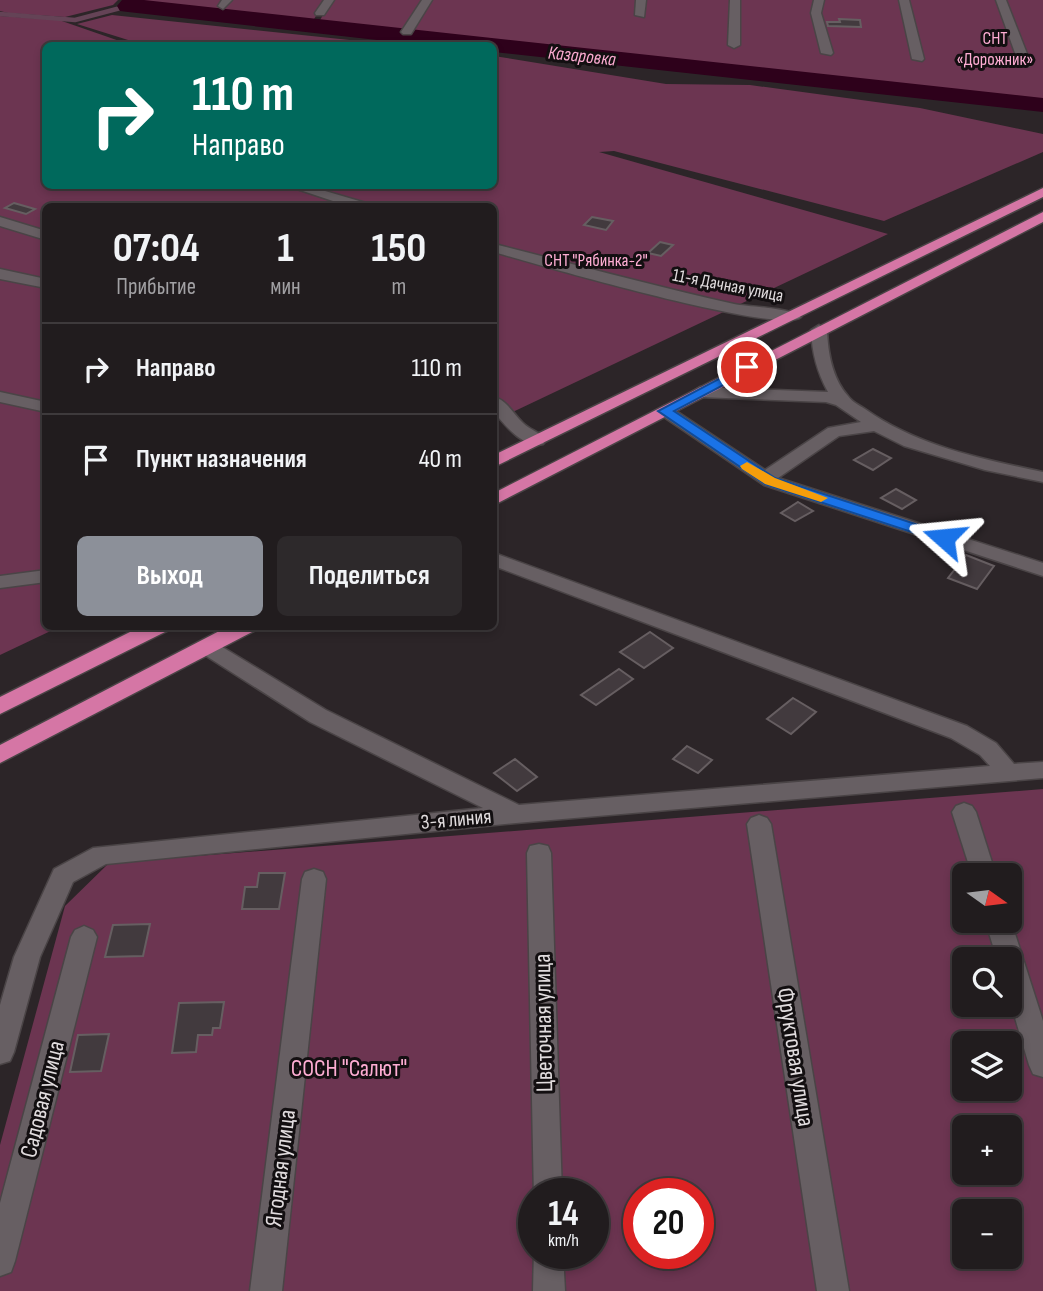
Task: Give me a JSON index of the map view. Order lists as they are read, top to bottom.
{
  "streets": {
    "street": [
      "11-я Дачная улица",
      "3-я линия",
      "Цветочная улица",
      "Фруктовая улица",
      "Садовая улица",
      "Ягодная улица"
    ]
  },
  "water": ["Казаровка"],
  "parks": ["СНТ «Дорожник»", "СНТ \"Рябинка-2\"", "СОСН \"Салют\""],
  "north": "right",
  "page": {
    "turn": ["110 m", "Направо"],
    "eta": [
      "07:04",
      "Прибытие",
      "1",
      "мин",
      "150",
      "m"
    ],
    "list": [
      {
        "name": "Направо",
        "value": "110 m"
      },
      {
        "name": "Пункт назначения",
        "value": "40 m"
      }
    ],
    "buttons": ["Выход", "Поделиться"],
    "map_buttons": ["+", "−"],
    "speed": "14 km/h",
    "limit": "20"
  }
}
